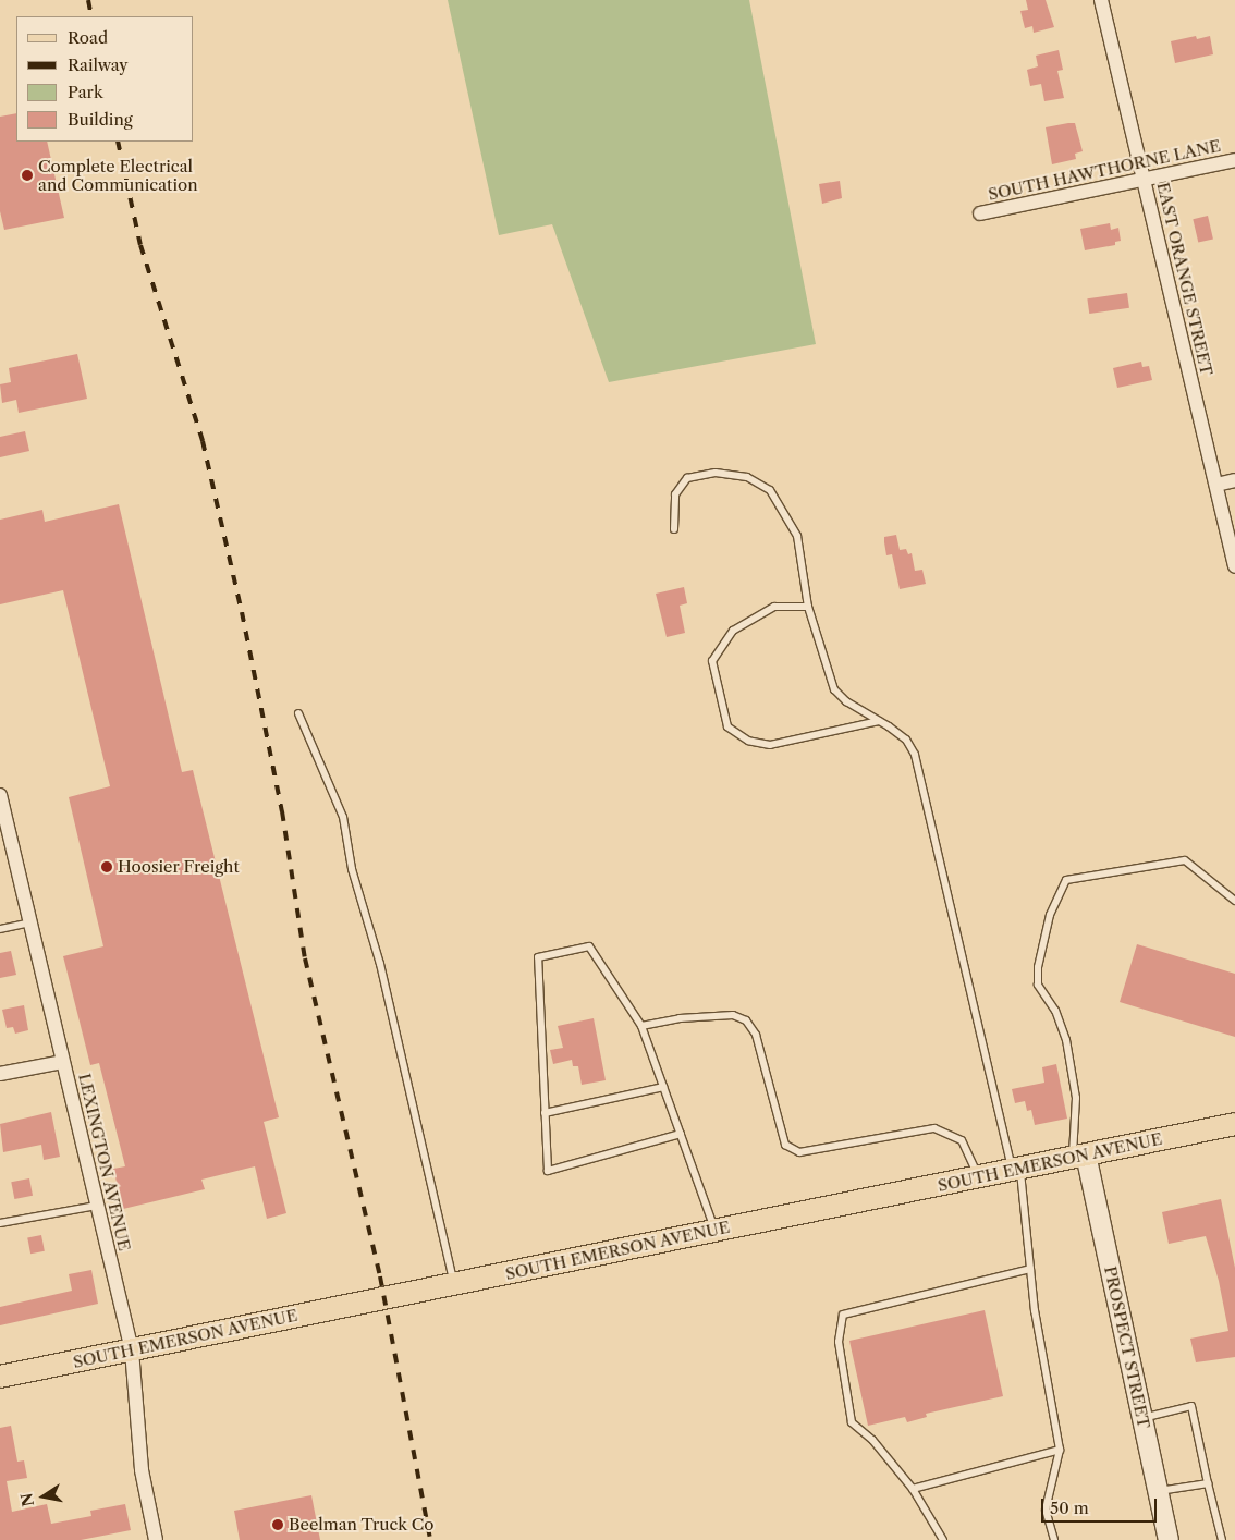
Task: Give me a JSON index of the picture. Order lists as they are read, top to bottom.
{
  "streets": {
    "main road": ["SOUTH EMERSON AVENUE", "PROSPECT STREET"],
    "street": ["SOUTH HAWTHORNE LANE", "EAST ORANGE STREET", "LEXINGTON AVENUE"]
  },
  "crossings": [
    ["SOUTH HAWTHORNE LANE", "EAST ORANGE STREET"],
    ["LEXINGTON AVENUE", "SOUTH EMERSON AVENUE"],
    ["SOUTH EMERSON AVENUE", "PROSPECT STREET"]
  ],
  "places": ["Complete Electrical and Communication", "Hoosier Freight", "Beelman Truck Co"],
  "legend": [
    "Road",
    "Railway",
    "Park",
    "Building"
  ],
  "scale_bar": "50 m",
  "north": "left"
}
